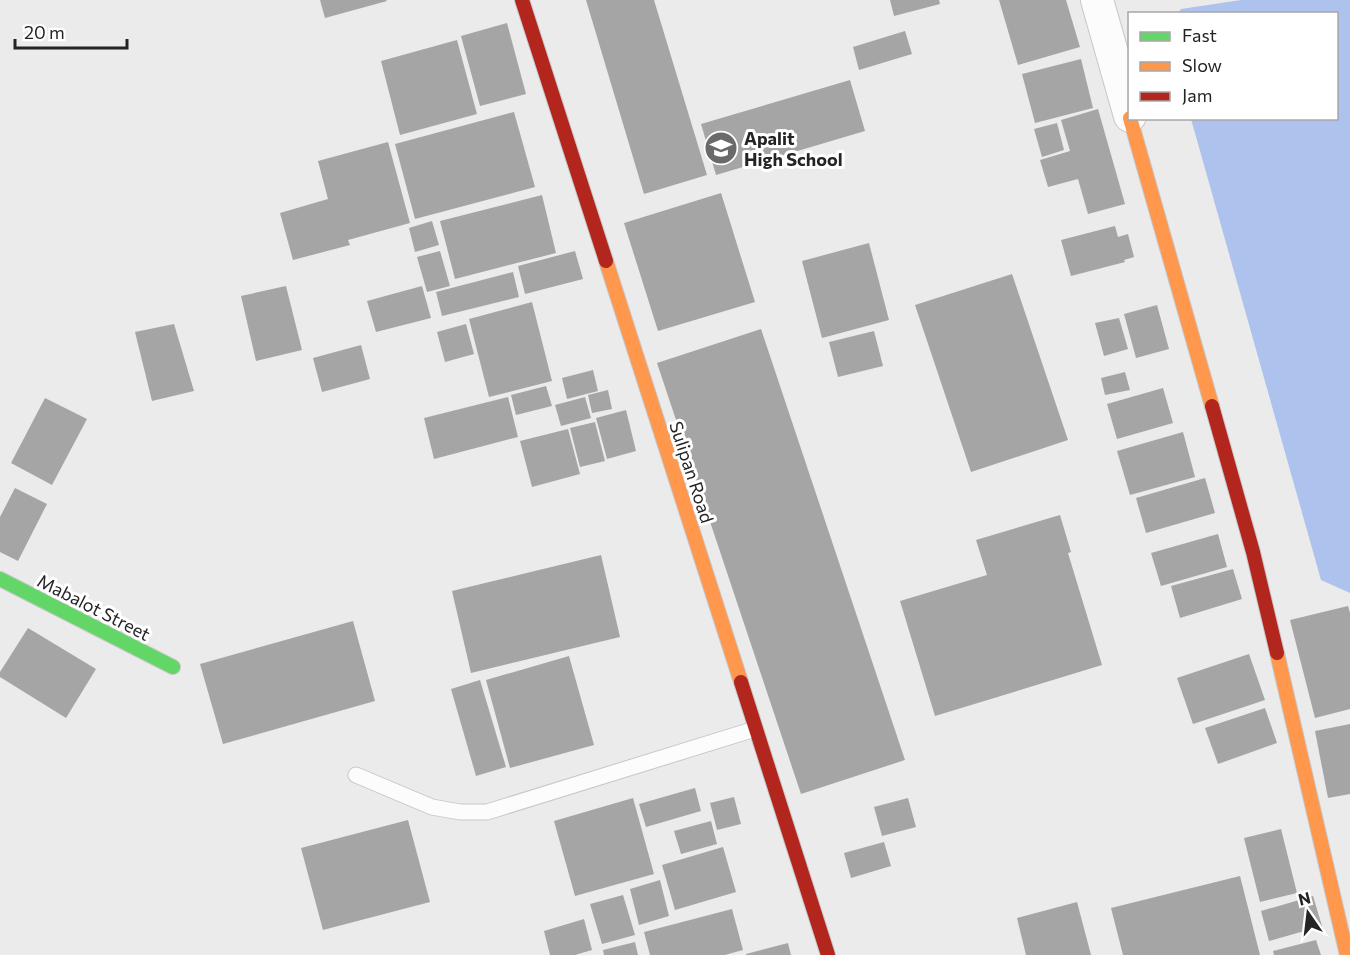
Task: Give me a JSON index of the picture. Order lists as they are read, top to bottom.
{
  "streets": {
    "street": ["Sulipan Road", "Mabalot Street"]
  },
  "places": {
    "school or university": ["Apalit High School"]
  },
  "legend": ["Fast", "Slow", "Jam"],
  "scale_bar": "20 m",
  "north": "top"
}
